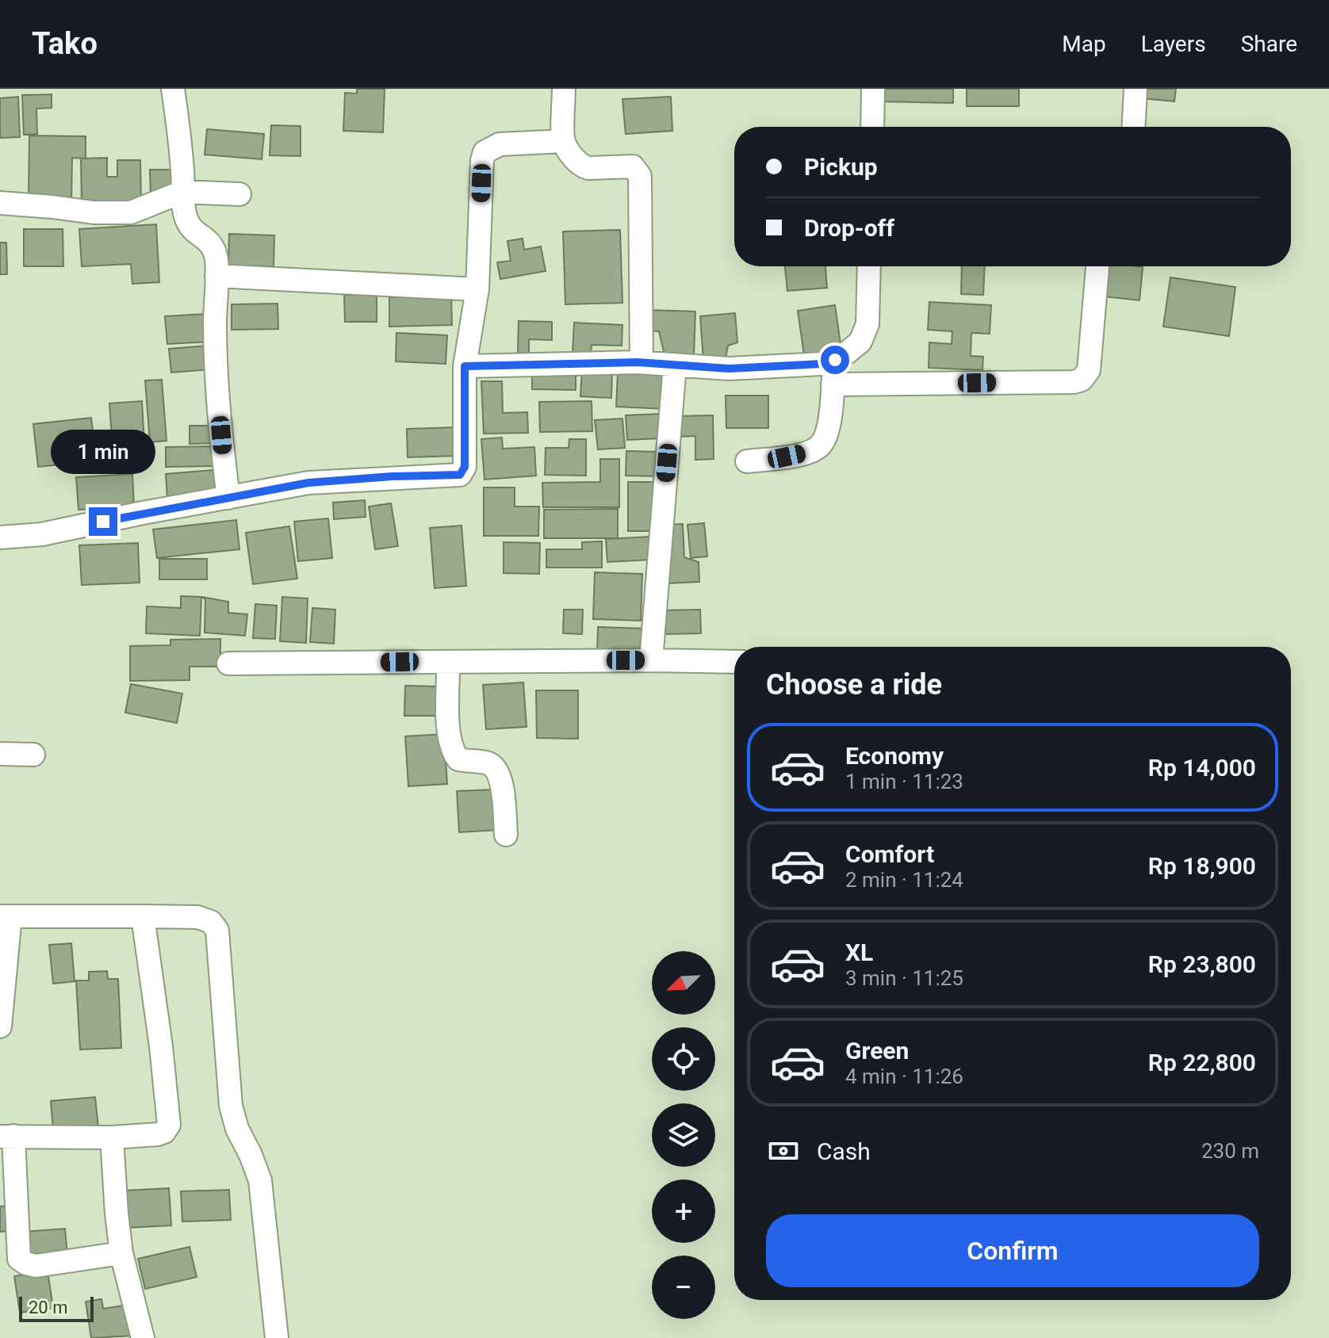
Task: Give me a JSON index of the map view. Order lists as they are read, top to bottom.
{
  "scale_bar": "20 m",
  "north": "bottom left",
  "page": {
    "header": "Tako",
    "nav": ["Map", "Layers", "Share"],
    "banner": ["Pickup", "Drop-off"],
    "bubble": "1 min",
    "heading": "Choose a ride",
    "list": [
      {
        "name": "Economy",
        "note": "1 min · 11:23",
        "value": "Rp 14,000"
      },
      {
        "name": "Comfort",
        "note": "2 min · 11:24",
        "value": "Rp 18,900"
      },
      {
        "name": "XL",
        "note": "3 min · 11:25",
        "value": "Rp 23,800"
      },
      {
        "name": "Green",
        "note": "4 min · 11:26",
        "value": "Rp 22,800"
      }
    ],
    "map_buttons": ["+", "−"],
    "pay": ["Cash", "230 m"],
    "buttons": "Confirm",
    "scale": "20 m"
  }
}
